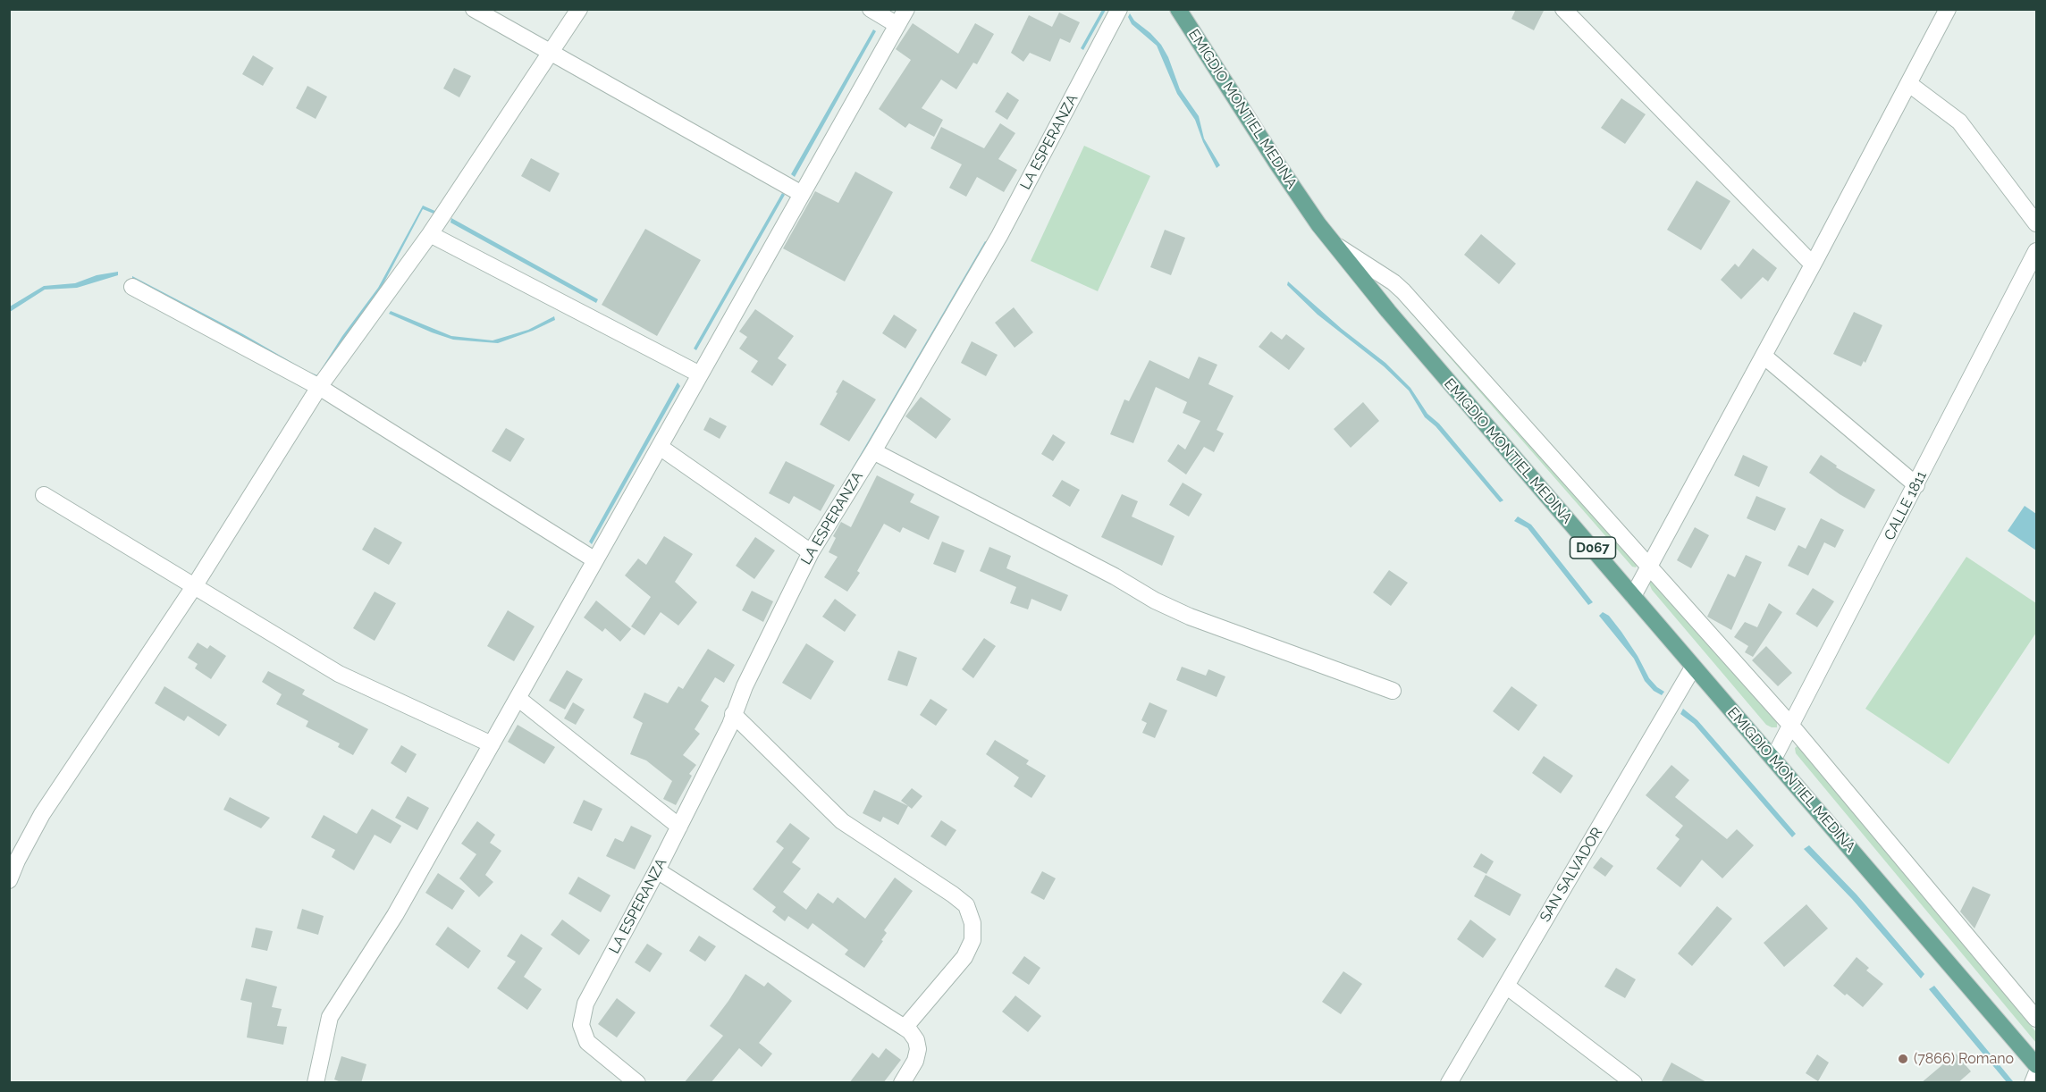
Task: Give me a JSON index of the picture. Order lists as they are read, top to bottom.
{
  "streets": {
    "main road": ["EMIGDIO MONTIEL MEDINA", "D067"],
    "street": ["LA ESPERANZA", "CALLE 1811", "SAN SALVADOR"]
  },
  "crossings": [
    ["EMIGDIO MONTIEL MEDINA", "CALLE 1811"],
    ["EMIGDIO MONTIEL MEDINA", "SAN SALVADOR"]
  ],
  "places": ["(7866) Romano"]
}
